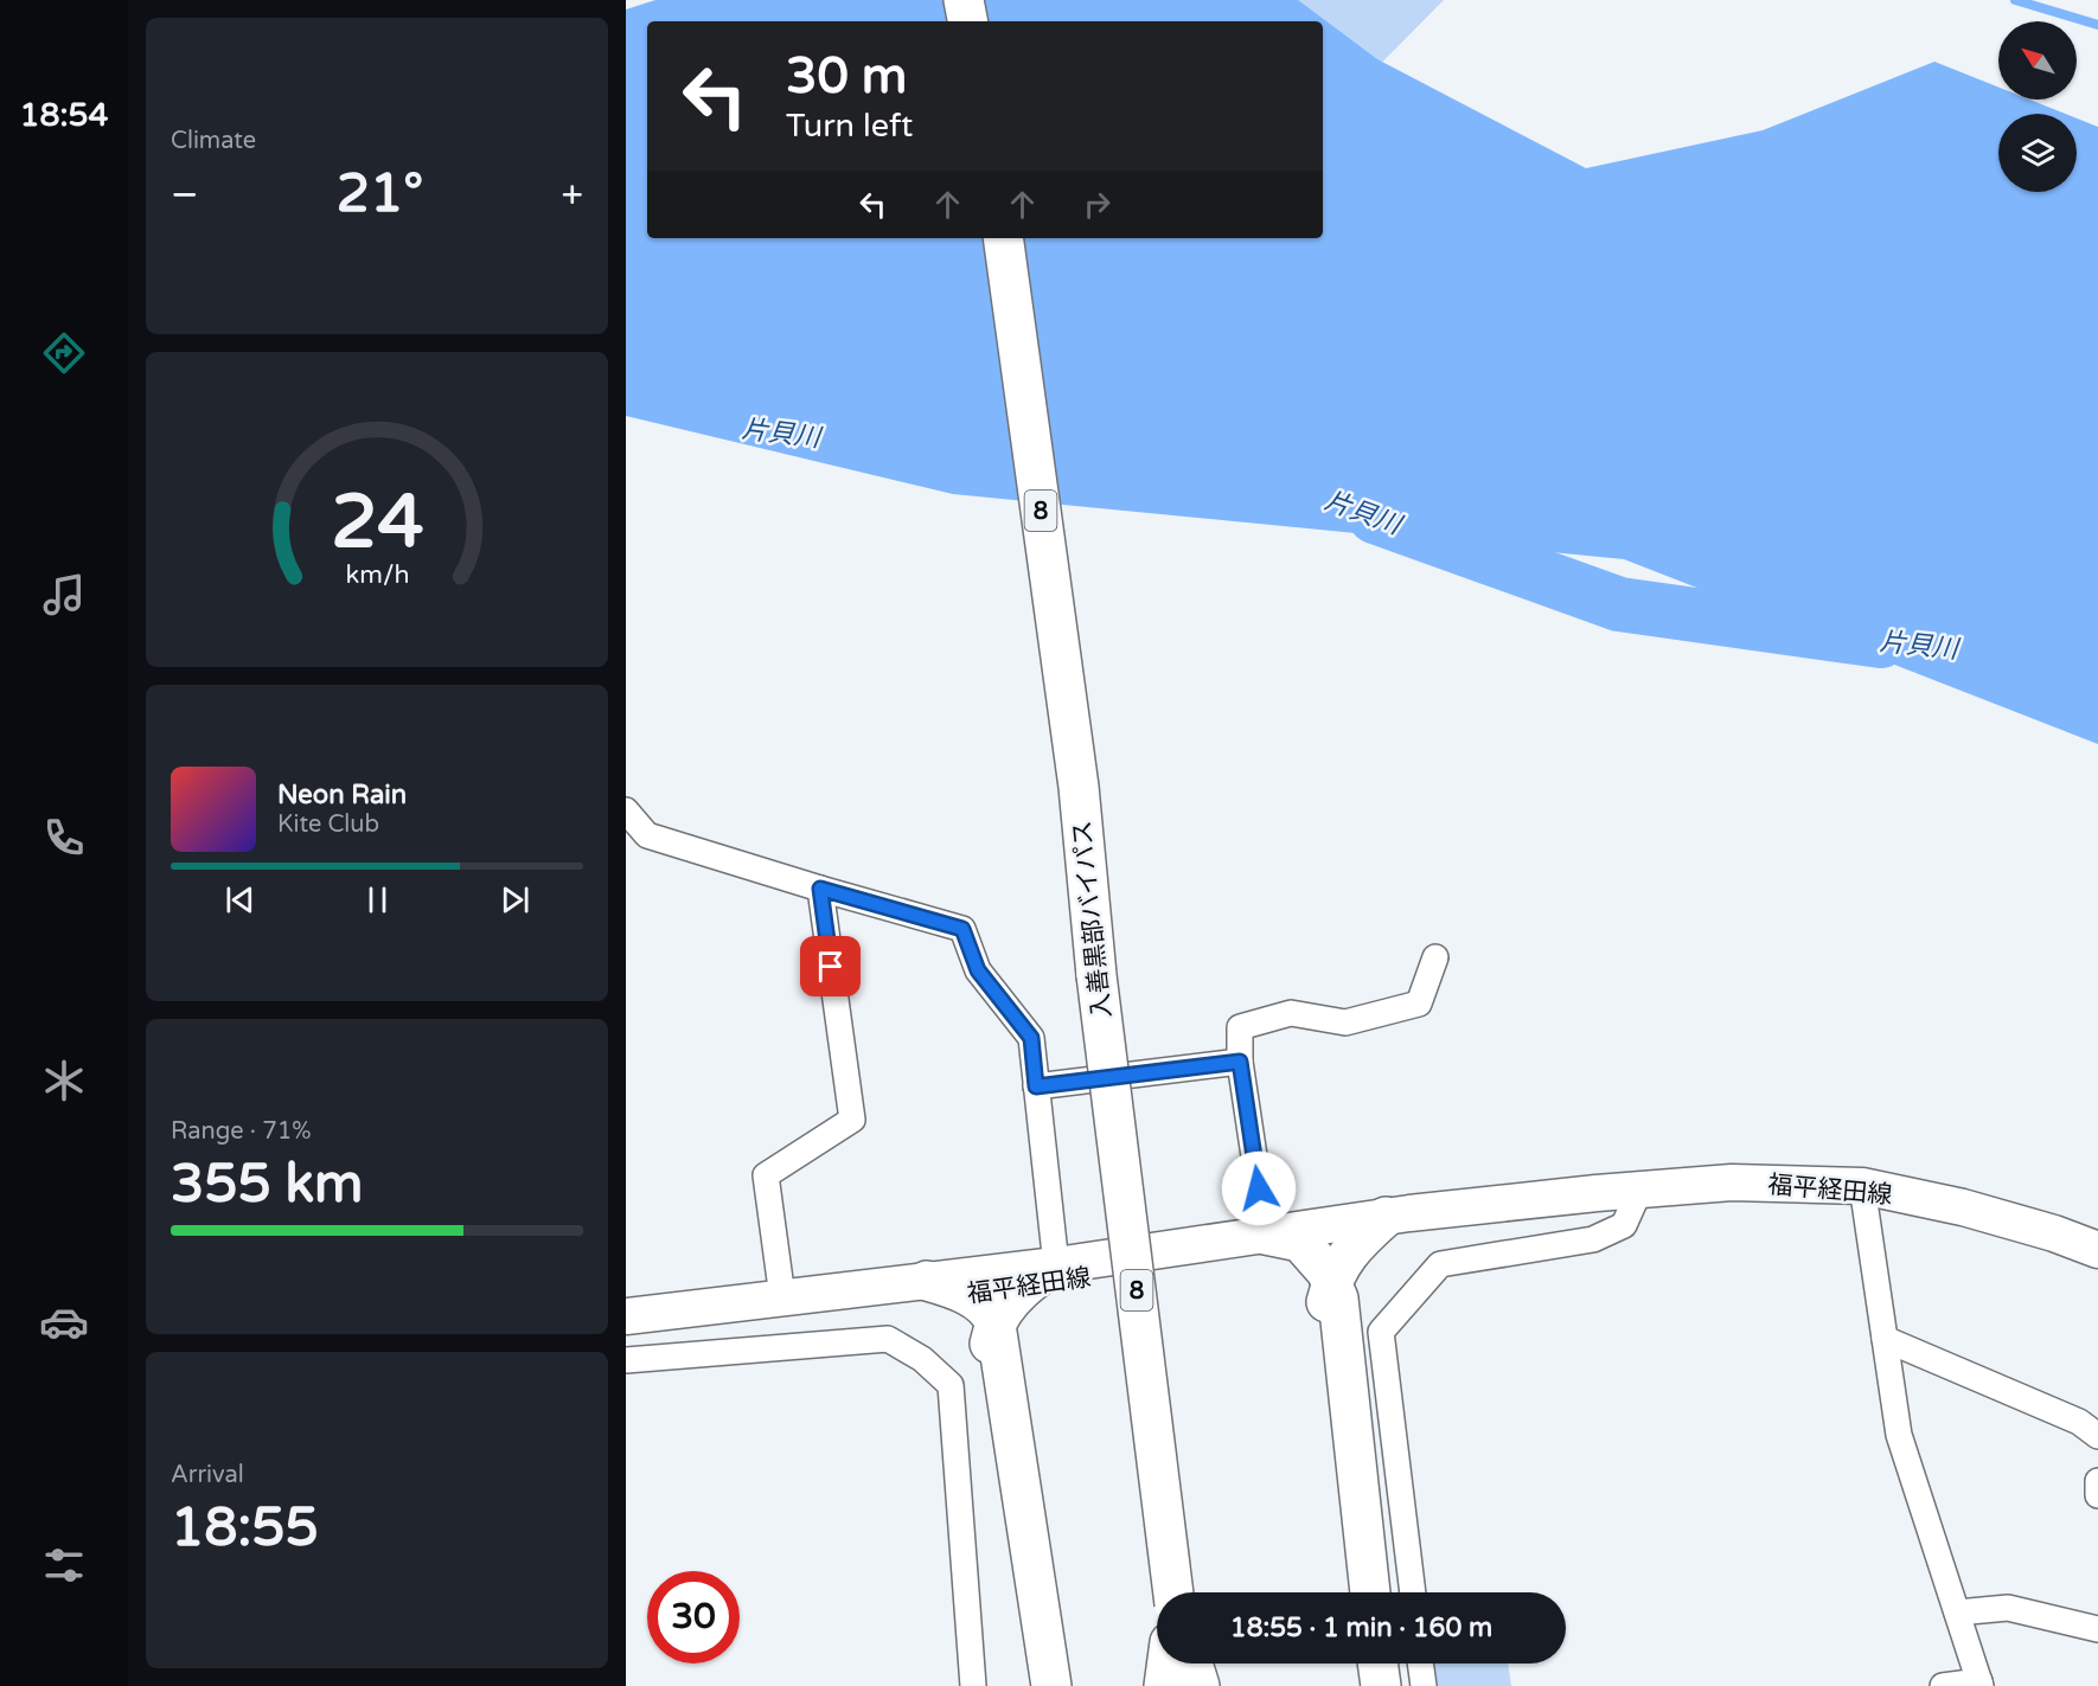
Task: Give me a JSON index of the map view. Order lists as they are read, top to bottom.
{
  "streets": {
    "highway": ["8", "入善黒部バイパス"],
    "main road": ["福平経田線"]
  },
  "water": ["片貝川"],
  "north": "top left",
  "page": {
    "tabs": "18:54",
    "tile": [
      "Climate",
      ["Range · 71%", "355 km"],
      ["Arrival", "18:55"]
    ],
    "turn": ["30 m", "Turn left"],
    "heat": ["−", "21°", "+"],
    "song": ["Neon Rain", "Kite Club"],
    "limit": "30",
    "trip": "18:55 · 1 min · 160 m",
    "gauge": ["24", "km/h"]
  }
}
